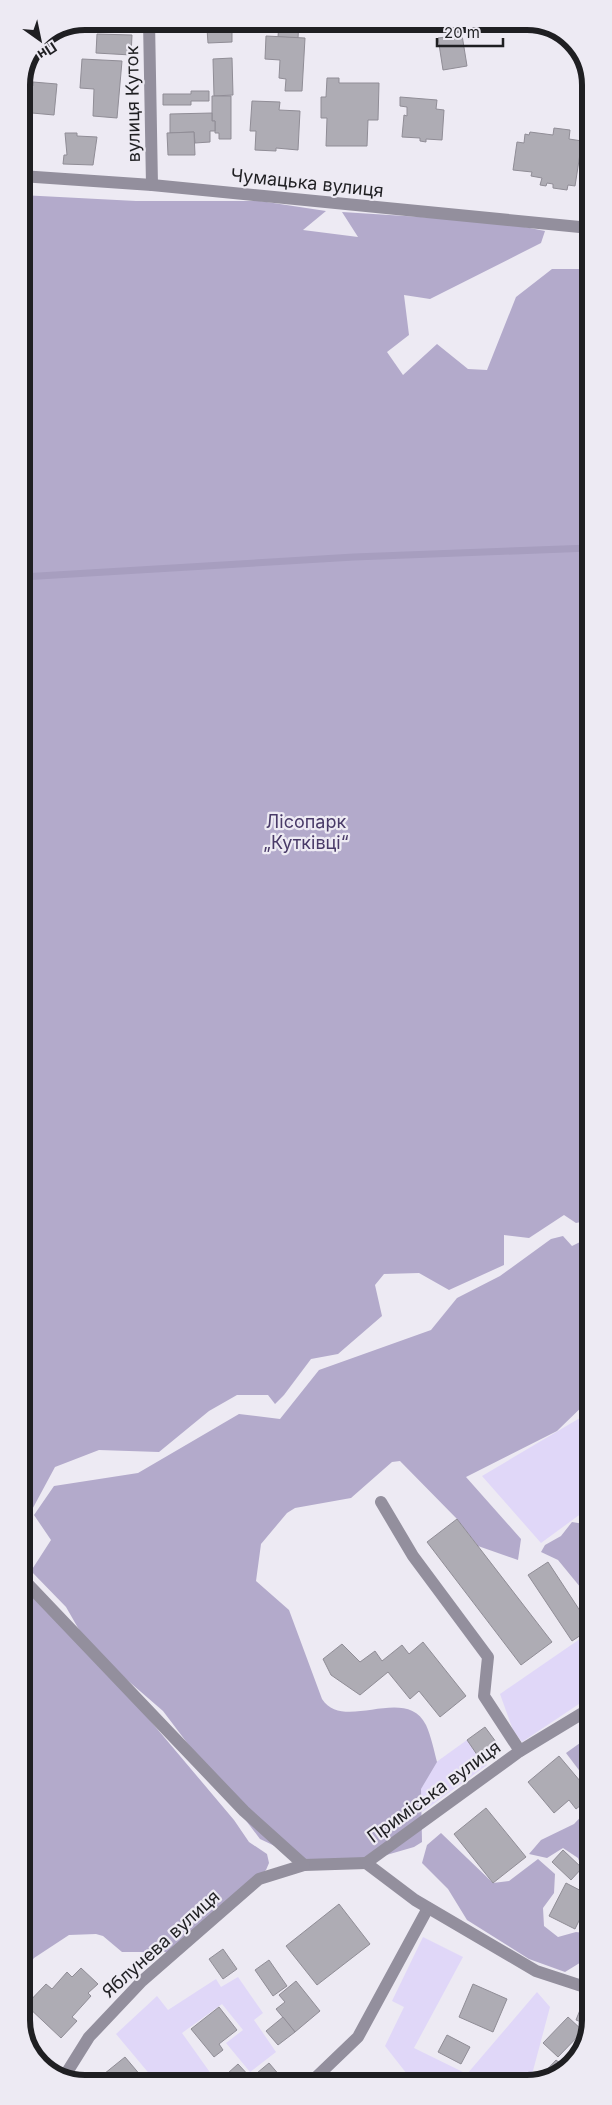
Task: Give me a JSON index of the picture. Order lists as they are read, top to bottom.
{
  "streets": {
    "street": [
      "вулиця Куток",
      "Чумацька вулиця",
      "Приміська вулиця",
      "Яблунева вулиця"
    ]
  },
  "crossings": [
    ["вулиця Куток", "Чумацька вулиця"],
    ["Приміська вулиця", "Яблунева вулиця"]
  ],
  "parks": ["Лісопарк „Кутківці“"],
  "scale_bar": "20 m",
  "north": "bottom right"
}
